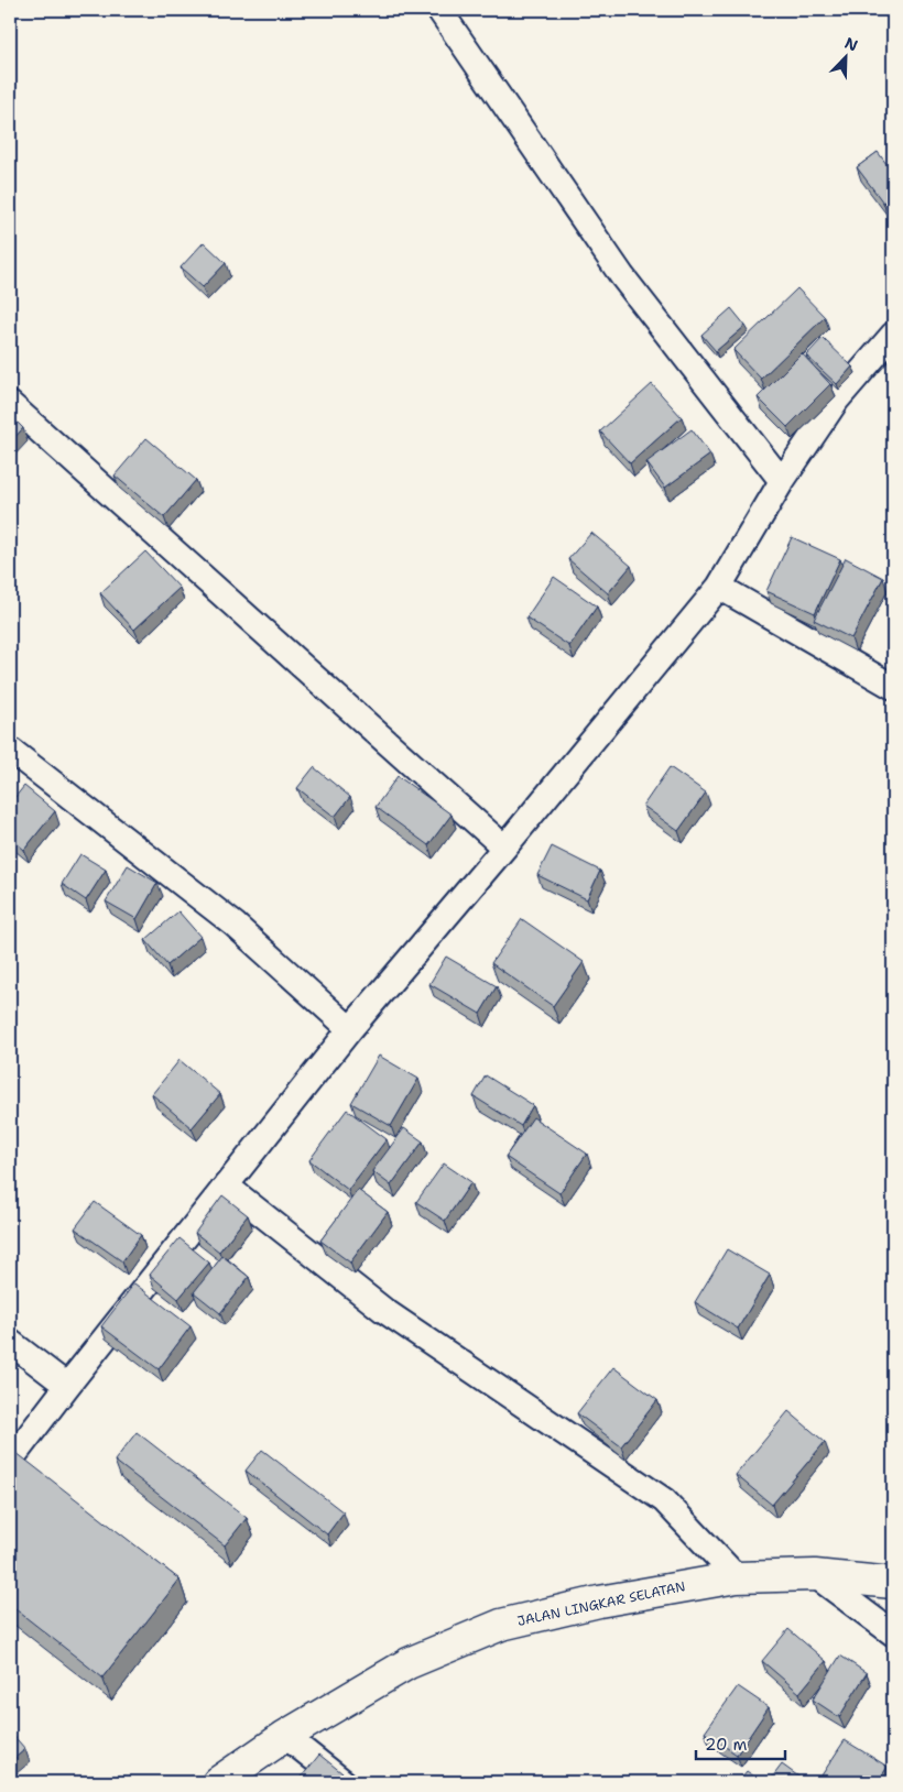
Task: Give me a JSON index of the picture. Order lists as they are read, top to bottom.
{
  "streets": {
    "highway": ["JALAN LINGKAR SELATAN"]
  },
  "scale_bar": "20 m",
  "north": "top right"
}
